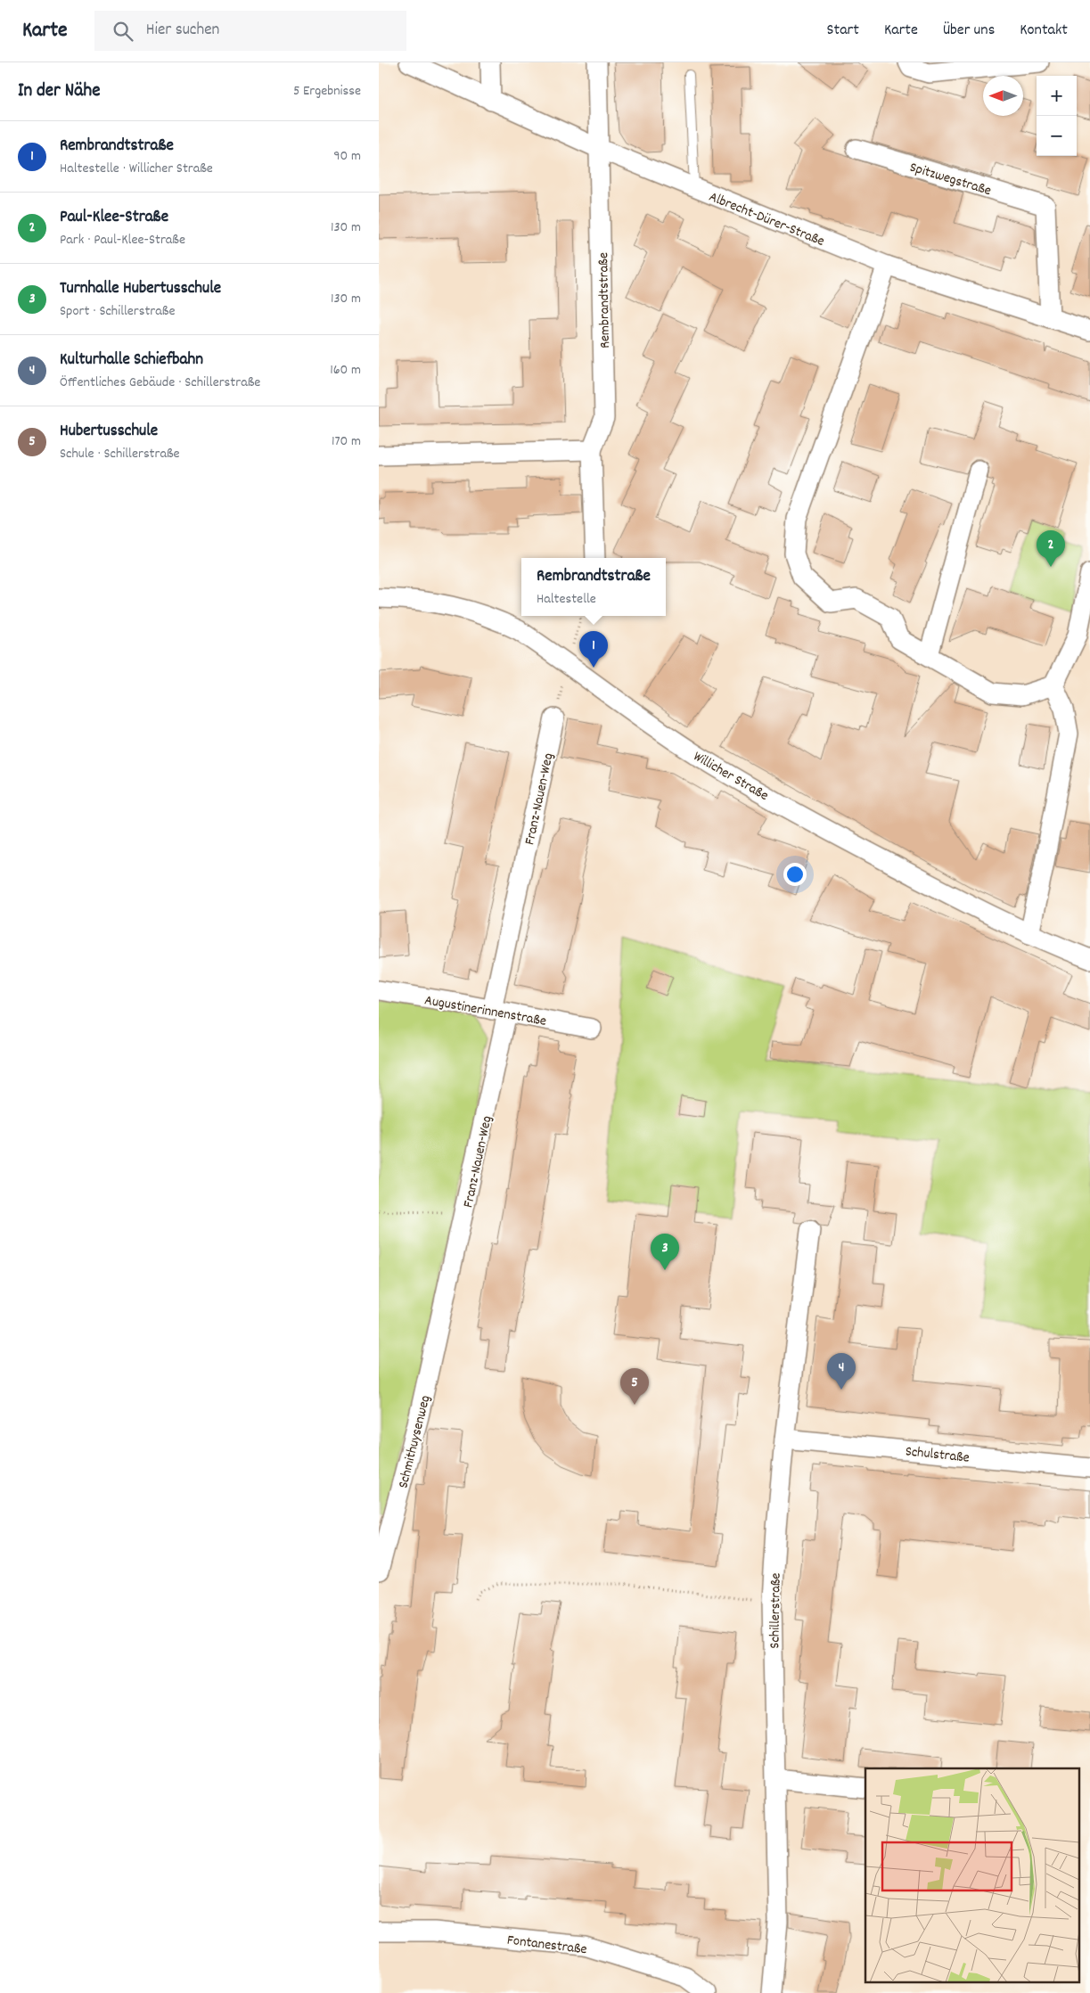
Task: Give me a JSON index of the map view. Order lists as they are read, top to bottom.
{
  "streets": {
    "street": [
      "Spitzwegstraße",
      "Albrecht-Dürer-Straße",
      "Rembrandtstraße",
      "Willicher Straße",
      "Franz-Nauen-Weg",
      "Augustinerinnenstraße",
      "Schmithuysenweg",
      "Schulstraße",
      "Schillerstraße",
      "Fontanestraße"
    ]
  },
  "crossings": [
    ["Spitzwegstraße", "Albrecht-Dürer-Straße"],
    ["Albrecht-Dürer-Straße", "Rembrandtstraße"],
    ["Franz-Nauen-Weg", "Augustinerinnenstraße"],
    ["Franz-Nauen-Weg", "Schmithuysenweg"],
    ["Schulstraße", "Schillerstraße"]
  ],
  "north": "left",
  "page": {
    "header": "Karte",
    "search": "Hier suchen",
    "nav": [
      "Start",
      "Karte",
      "Über uns",
      "Kontakt"
    ],
    "heading": ["In der Nähe", "5 Ergebnisse"],
    "map_buttons": ["+", "−"],
    "list": [
      {
        "mark": "1",
        "name": "Rembrandtstraße",
        "note": "Haltestelle · Willicher Straße",
        "value": "90 m"
      },
      {
        "mark": "2",
        "name": "Paul-Klee-Straße",
        "note": "Park · Paul-Klee-Straße",
        "value": "130 m"
      },
      {
        "mark": "3",
        "name": "Turnhalle Hubertusschule",
        "note": "Sport · Schillerstraße",
        "value": "130 m"
      },
      {
        "mark": "4",
        "name": "Kulturhalle Schiefbahn",
        "note": "Öffentliches Gebäude · Schillerstraße",
        "value": "160 m"
      },
      {
        "mark": "5",
        "name": "Hubertusschule",
        "note": "Schule · Schillerstraße",
        "value": "170 m"
      }
    ],
    "pins": [
      "2",
      "1",
      "3",
      "4",
      "5"
    ],
    "popup": ["Rembrandtstraße", "Haltestelle"]
  }
}
